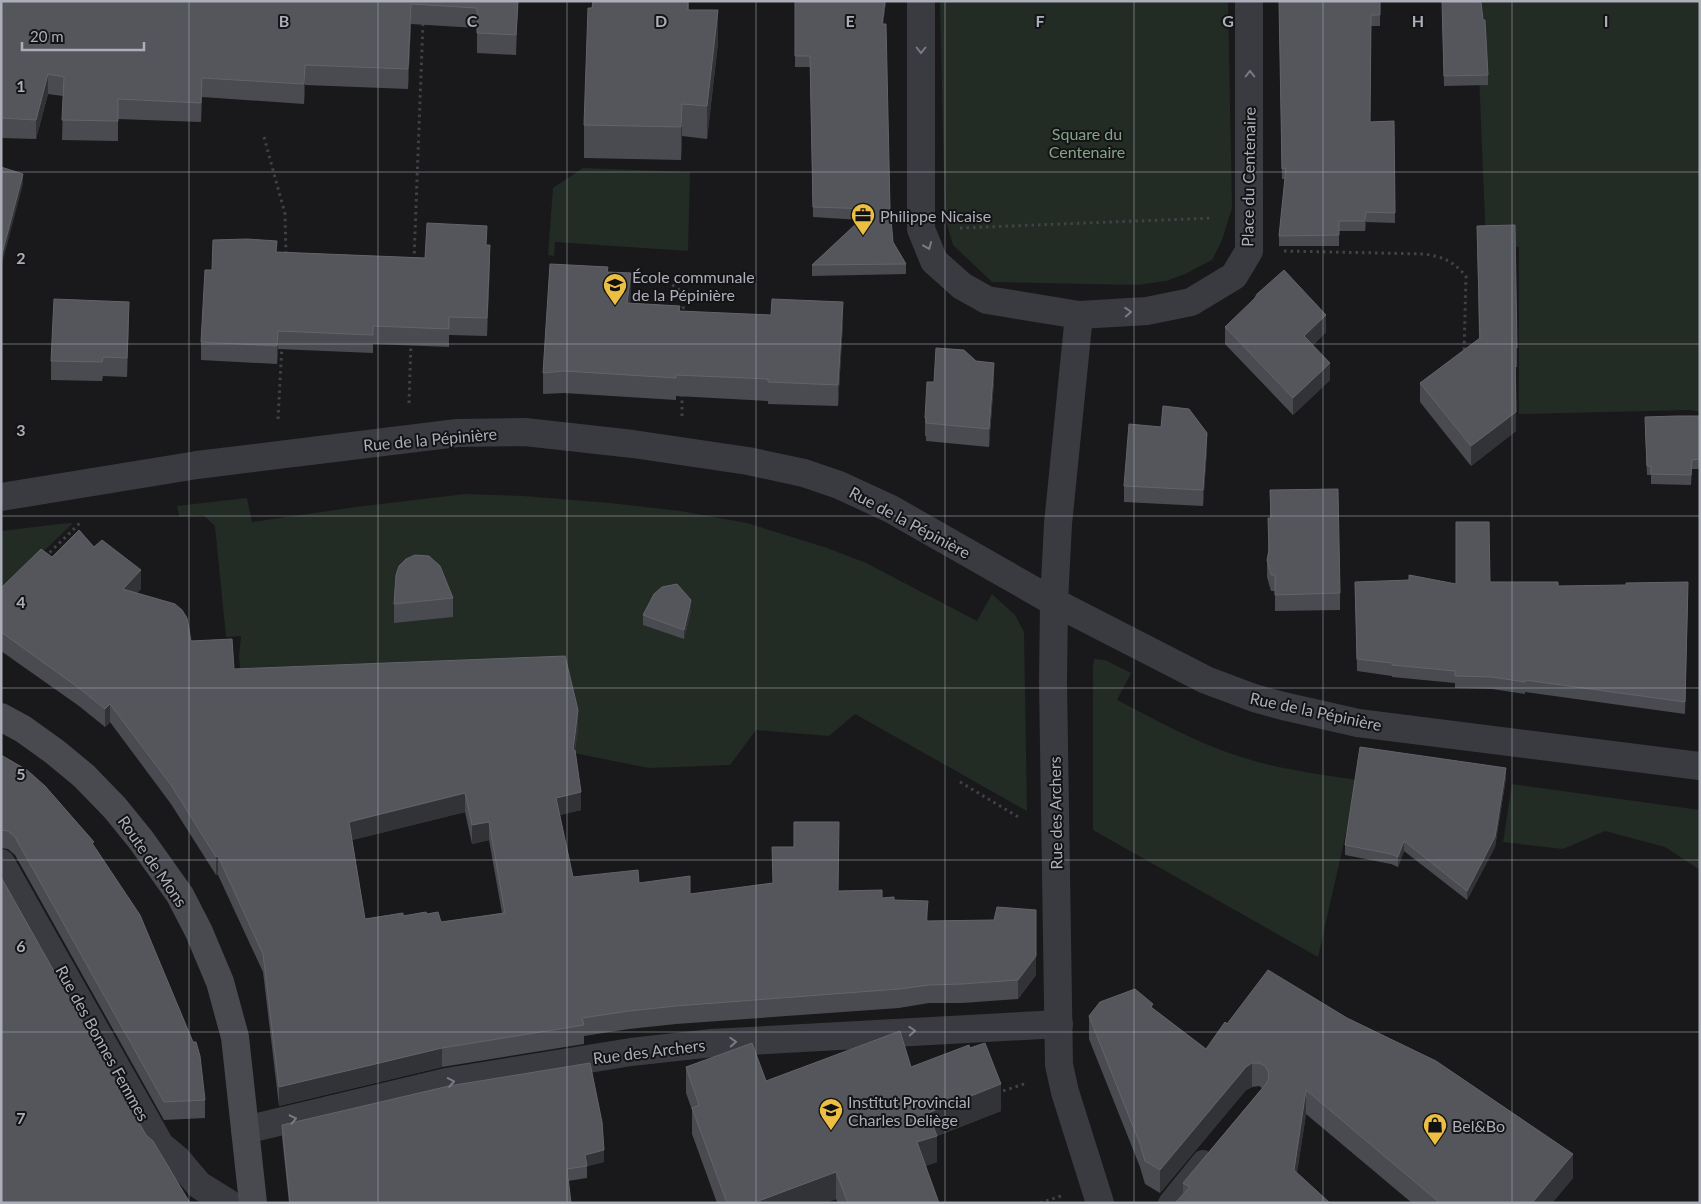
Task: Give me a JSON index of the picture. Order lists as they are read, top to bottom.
{
  "streets": {
    "main road": ["Route de Mons"],
    "street": [
      "Place du Centenaire",
      "Rue de la Pépinière",
      "Rue des Archers",
      "Rue des Bonnes Femmes"
    ]
  },
  "crossings": [
    ["Rue de la Pépinière", "Rue des Archers"],
    ["Rue des Archers", "Route de Mons"]
  ],
  "one_way": ["Rue des Archers"],
  "parks": ["Square du Centenaire"],
  "places": {
    "office": ["Philippe Nicaise"],
    "school or university": ["École communale de la Pépinière", "Institut Provincial Charles Deliège"],
    "shop": ["Bel&Bo"]
  },
  "scale_bar": "20 m",
  "grid": {
    "columns": [
      "B",
      "C",
      "D",
      "E",
      "F",
      "G",
      "H",
      "I"
    ],
    "rows": [
      "1",
      "2",
      "3",
      "4",
      "5",
      "6",
      "7"
    ]
  }
}
